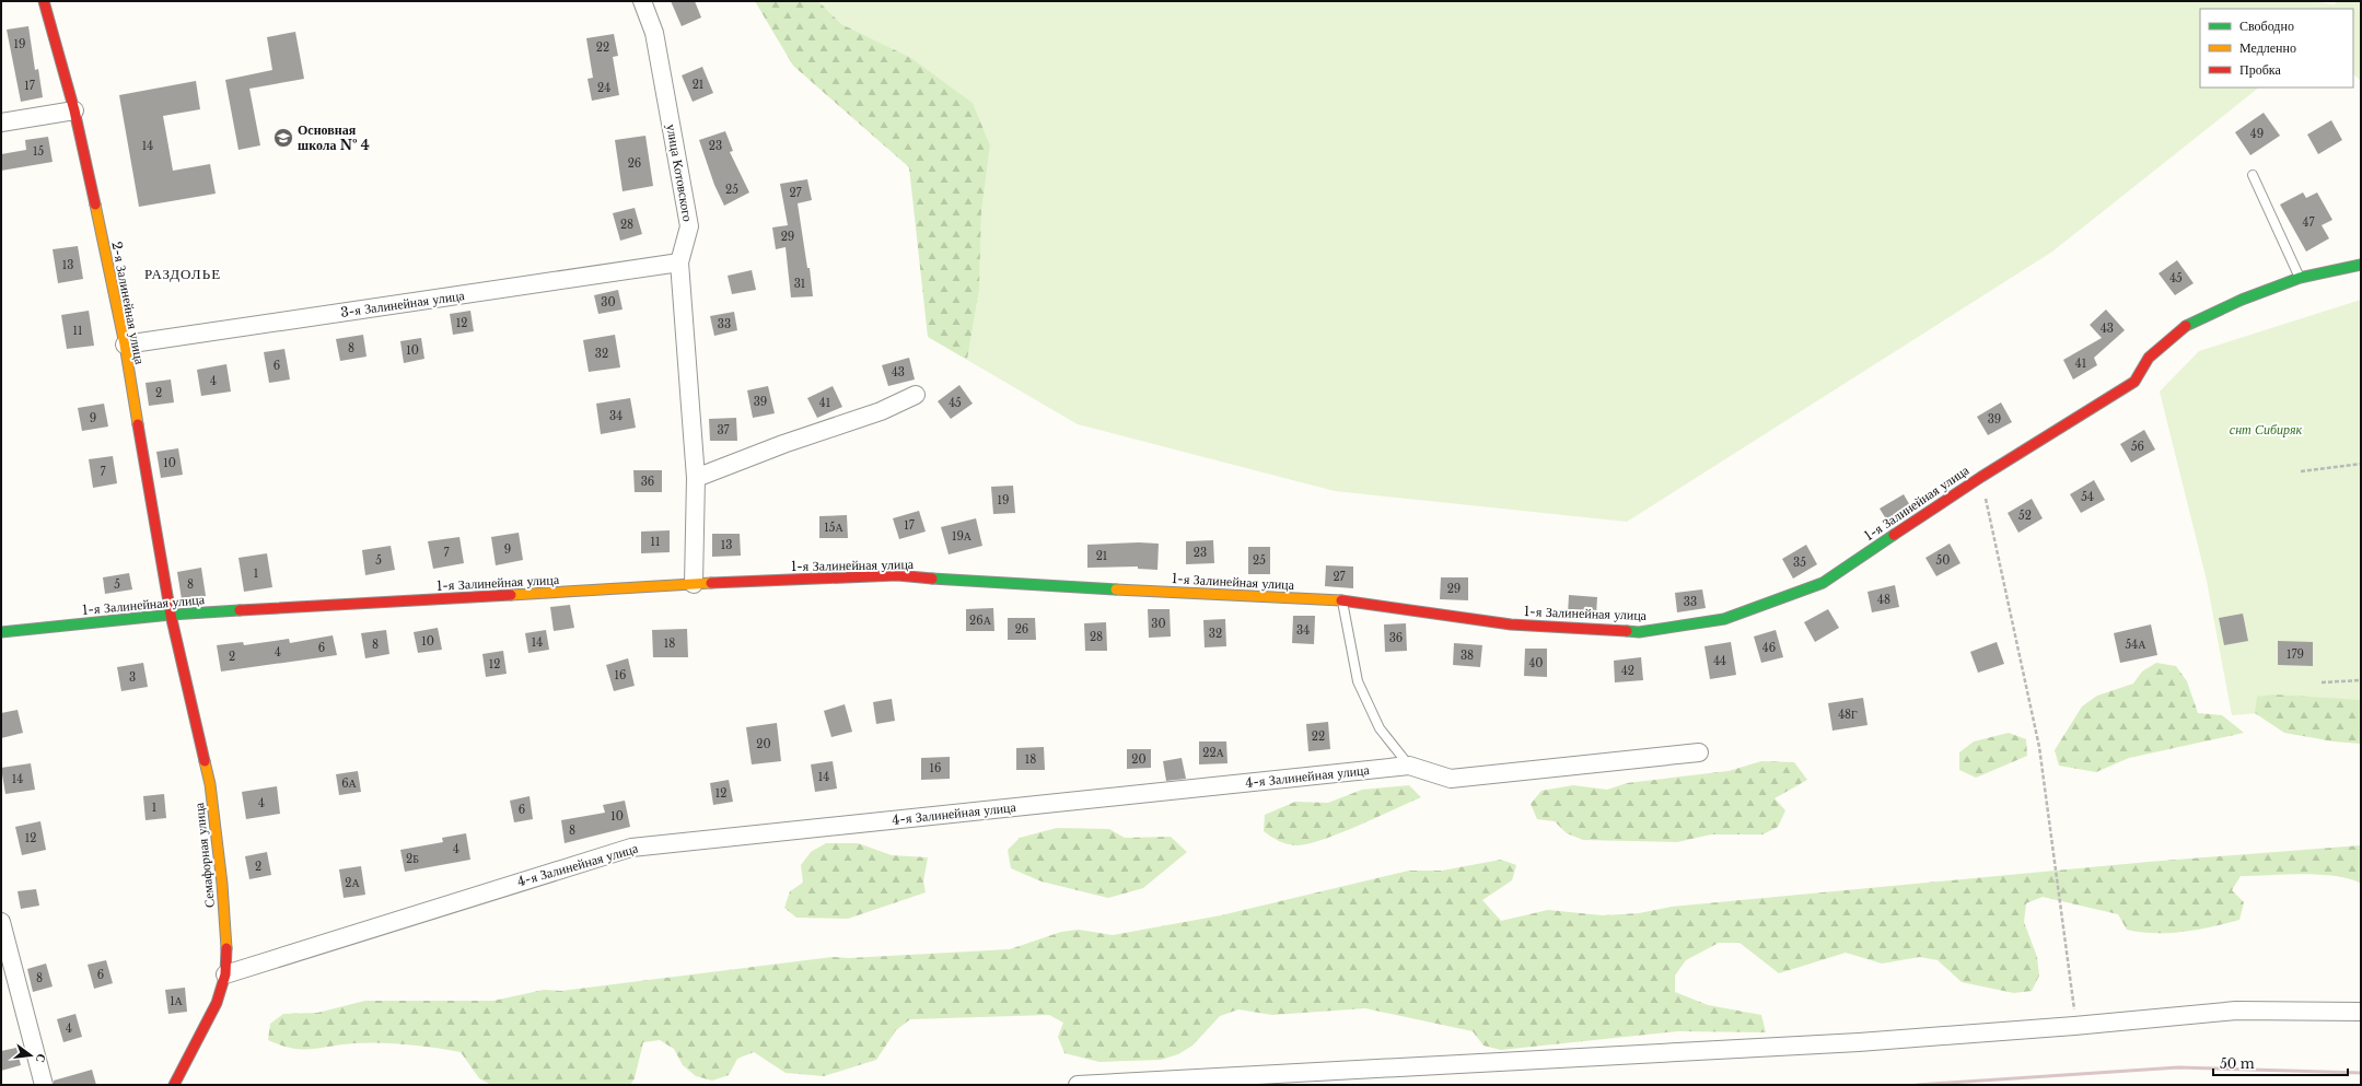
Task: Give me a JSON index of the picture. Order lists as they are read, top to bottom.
{
  "streets": {
    "street": [
      "улица Котовского",
      "2-я Залинейная улица",
      "3-я Залинейная улица",
      "1-я Залинейная улица",
      "4-я Залинейная улица",
      "Семафорная улица"
    ]
  },
  "crossings": [
    ["улица Котовского", "3-я Залинейная улица"],
    ["улица Котовского", "1-я Залинейная улица"],
    ["2-я Залинейная улица", "3-я Залинейная улица"],
    ["2-я Залинейная улица", "1-я Залинейная улица"],
    ["2-я Залинейная улица", "Семафорная улица"],
    ["1-я Залинейная улица", "Семафорная улица"],
    ["4-я Залинейная улица", "Семафорная улица"]
  ],
  "districts": ["РАЗДОЛЬЕ"],
  "parks": ["снт Сибиряк"],
  "places": {
    "school or university": ["Основная школа № 4"]
  },
  "house_numbers": [
    "19",
    "22",
    "21",
    "17",
    "24",
    "49",
    "14",
    "23",
    "15",
    "26",
    "25",
    "27",
    "47",
    "28",
    "29",
    "13",
    "45",
    "31",
    "30",
    "12",
    "33",
    "43",
    "11",
    "8",
    "10",
    "32",
    "41",
    "6",
    "43",
    "4",
    "2",
    "39",
    "41",
    "45",
    "34",
    "9",
    "39",
    "37",
    "56",
    "10",
    "7",
    "36",
    "54",
    "19",
    "52",
    "17",
    "15А",
    "19А",
    "11",
    "13",
    "9",
    "7",
    "23",
    "21",
    "5",
    "25",
    "50",
    "35",
    "1",
    "27",
    "5",
    "8",
    "29",
    "48",
    "33",
    "26А",
    "30",
    "26",
    "34",
    "32",
    "28",
    "36",
    "10",
    "14",
    "18",
    "8",
    "54А",
    "6",
    "46",
    "4",
    "179",
    "38",
    "2",
    "44",
    "40",
    "12",
    "42",
    "16",
    "3",
    "48Г",
    "22",
    "20",
    "22А",
    "18",
    "20",
    "16",
    "14",
    "14",
    "6А",
    "12",
    "4",
    "1",
    "6",
    "10",
    "8",
    "12",
    "4",
    "2Б",
    "2",
    "2А",
    "6",
    "8",
    "1А",
    "4"
  ],
  "legend": ["Свободно", "Медленно", "Пробка"],
  "scale_bar": "50 m",
  "north": "right"
}
